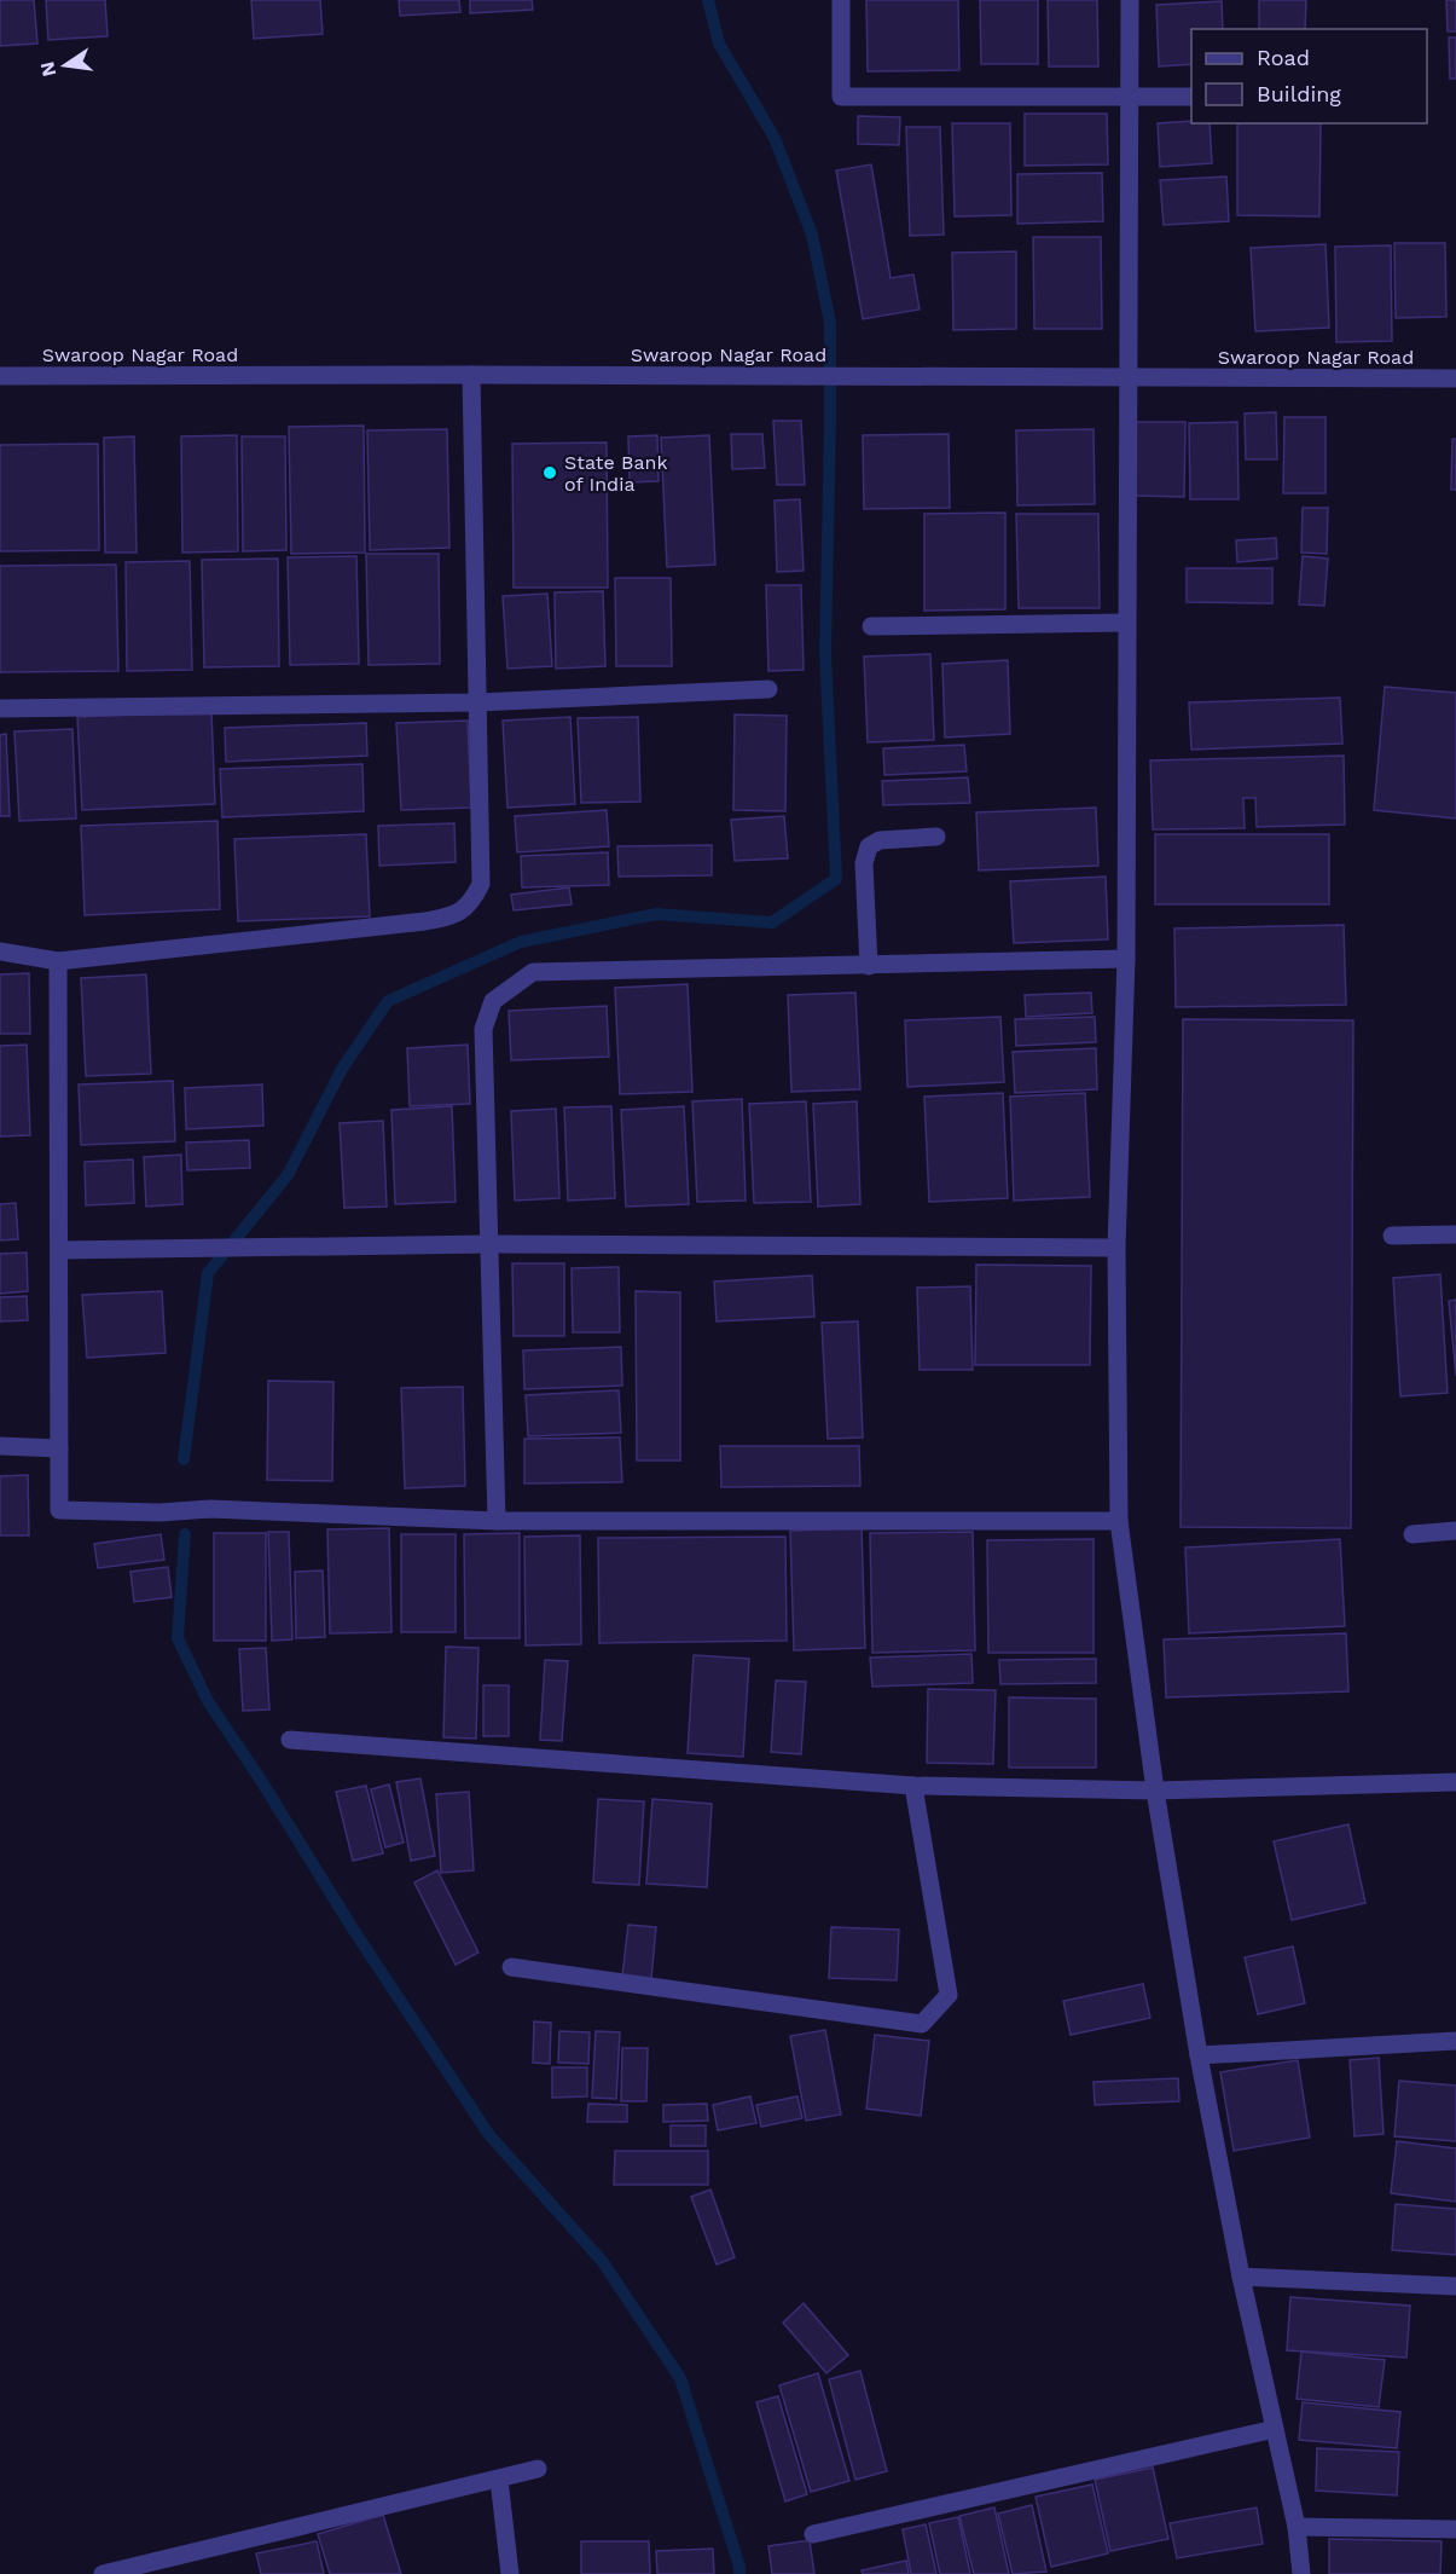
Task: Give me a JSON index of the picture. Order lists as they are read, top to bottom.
{
  "streets": {
    "street": ["Swaroop Nagar Road"]
  },
  "places": ["State Bank of India"],
  "legend": ["Road", "Building"],
  "north": "left"
}
